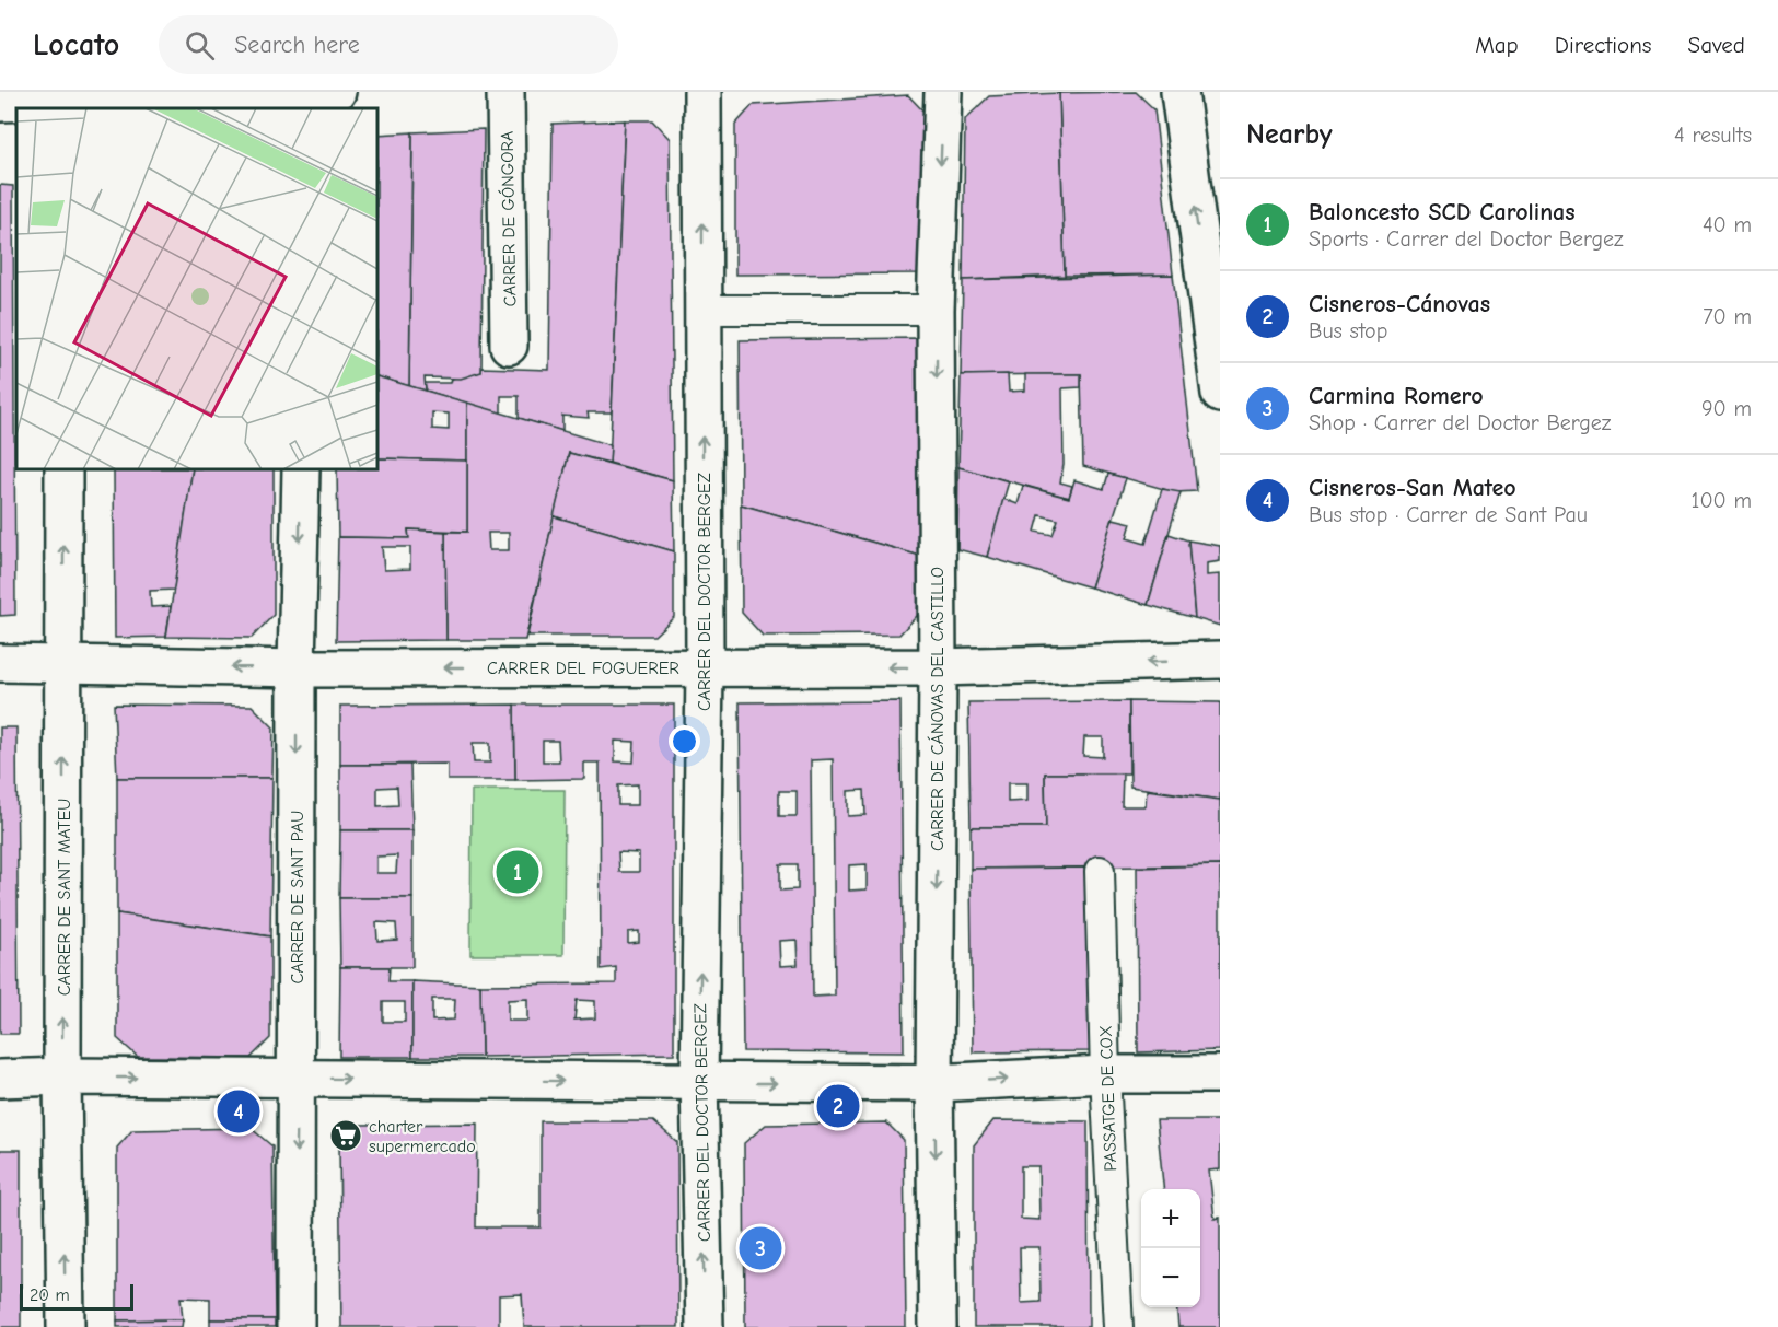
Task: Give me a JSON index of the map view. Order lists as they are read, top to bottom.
{
  "streets": {
    "street": [
      "CARRER DE GÓNGORA",
      "CARRER DEL DOCTOR BERGEZ",
      "CARRER DEL FOGUERER",
      "CARRER DE CÁNOVAS DEL CASTILLO",
      "CARRER DE SANT MATEU",
      "CARRER DE SANT PAU",
      "PASSATGE DE COX"
    ]
  },
  "crossings": [
    ["CARRER DEL DOCTOR BERGEZ", "CARRER DEL FOGUERER"],
    ["CARRER DEL FOGUERER", "CARRER DE CÁNOVAS DEL CASTILLO"],
    ["CARRER DEL FOGUERER", "CARRER DE SANT MATEU"],
    ["CARRER DEL FOGUERER", "CARRER DE SANT PAU"]
  ],
  "one_way": [
    "CARRER DEL DOCTOR BERGEZ",
    "CARRER DEL FOGUERER",
    "CARRER DE CÁNOVAS DEL CASTILLO",
    "CARRER DE SANT MATEU",
    "CARRER DE SANT PAU"
  ],
  "places": {
    "supermarket": ["charter supermercado"]
  },
  "scale_bar": "20 m",
  "page": {
    "header": "Locato",
    "search": "Search here",
    "nav": ["Map", "Directions", "Saved"],
    "heading": ["Nearby", "4 results"],
    "list": [
      {
        "mark": "1",
        "name": "Baloncesto SCD Carolinas",
        "note": "Sports · Carrer del Doctor Bergez",
        "value": "40 m"
      },
      {
        "mark": "2",
        "name": "Cisneros-Cánovas",
        "note": "Bus stop",
        "value": "70 m"
      },
      {
        "mark": "3",
        "name": "Carmina Romero",
        "note": "Shop · Carrer del Doctor Bergez",
        "value": "90 m"
      },
      {
        "mark": "4",
        "name": "Cisneros-San Mateo",
        "note": "Bus stop · Carrer de Sant Pau",
        "value": "100 m"
      }
    ],
    "pins": [
      "1",
      "2",
      "4",
      "3"
    ],
    "map_buttons": ["+", "−"],
    "scale": "20 m"
  }
}
